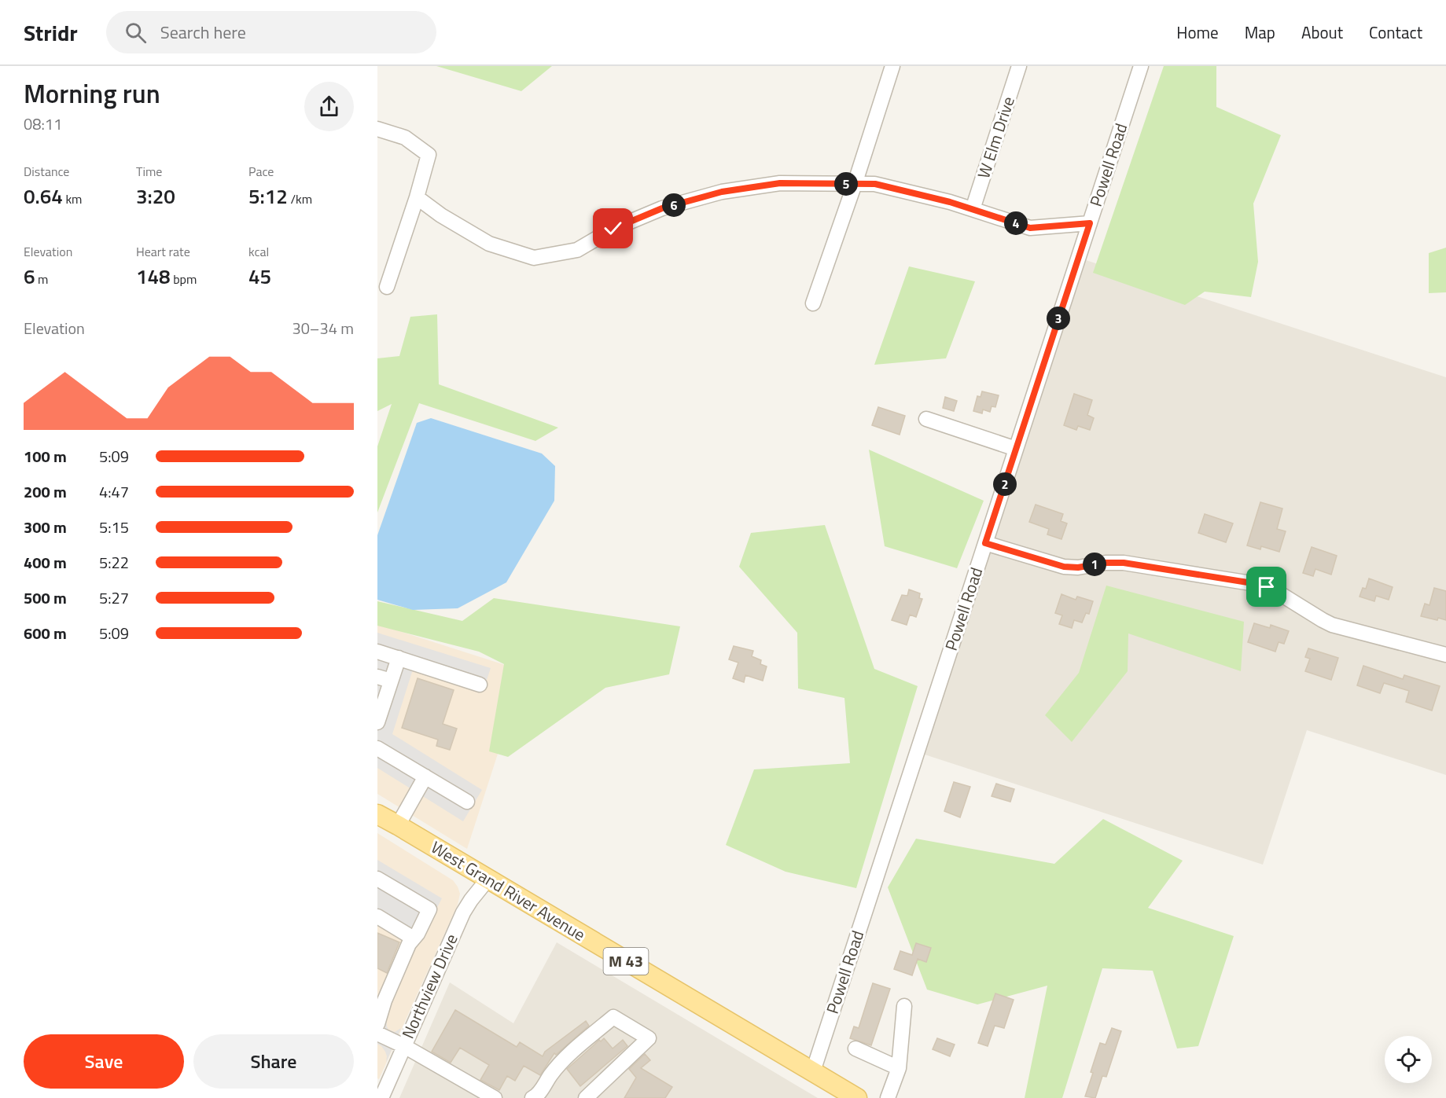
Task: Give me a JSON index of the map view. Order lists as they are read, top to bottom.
{
  "streets": {
    "main road": ["West Grand River Avenue", "M 43"],
    "street": ["W Elm Drive", "Powell Road", "Northview Drive"]
  },
  "crossings": [
    ["Powell Road", "West Grand River Avenue"],
    ["West Grand River Avenue", "Northview Drive"]
  ],
  "page": {
    "header": "Stridr",
    "search": "Search here",
    "nav": [
      "Home",
      "Map",
      "About",
      "Contact"
    ],
    "heading": ["Morning run", "08:11"],
    "stats": [
      ["Distance", "0.64 km"],
      ["Time", "3:20"],
      ["Pace", "5:12 /km"],
      ["Elevation", "6 m"],
      ["Heart rate", "148 bpm"],
      ["kcal", "45"]
    ],
    "pins": [
      "5",
      "6",
      "4",
      "3",
      "2",
      "1"
    ],
    "chart": ["Elevation", "30–34 m"],
    "list": [
      {
        "name": "100 m",
        "note": "5:09"
      },
      {
        "name": "200 m",
        "note": "4:47"
      },
      {
        "name": "300 m",
        "note": "5:15"
      },
      {
        "name": "400 m",
        "note": "5:22"
      },
      {
        "name": "500 m",
        "note": "5:27"
      },
      {
        "name": "600 m",
        "note": "5:09"
      }
    ],
    "buttons": ["Save", "Share"]
  }
}
